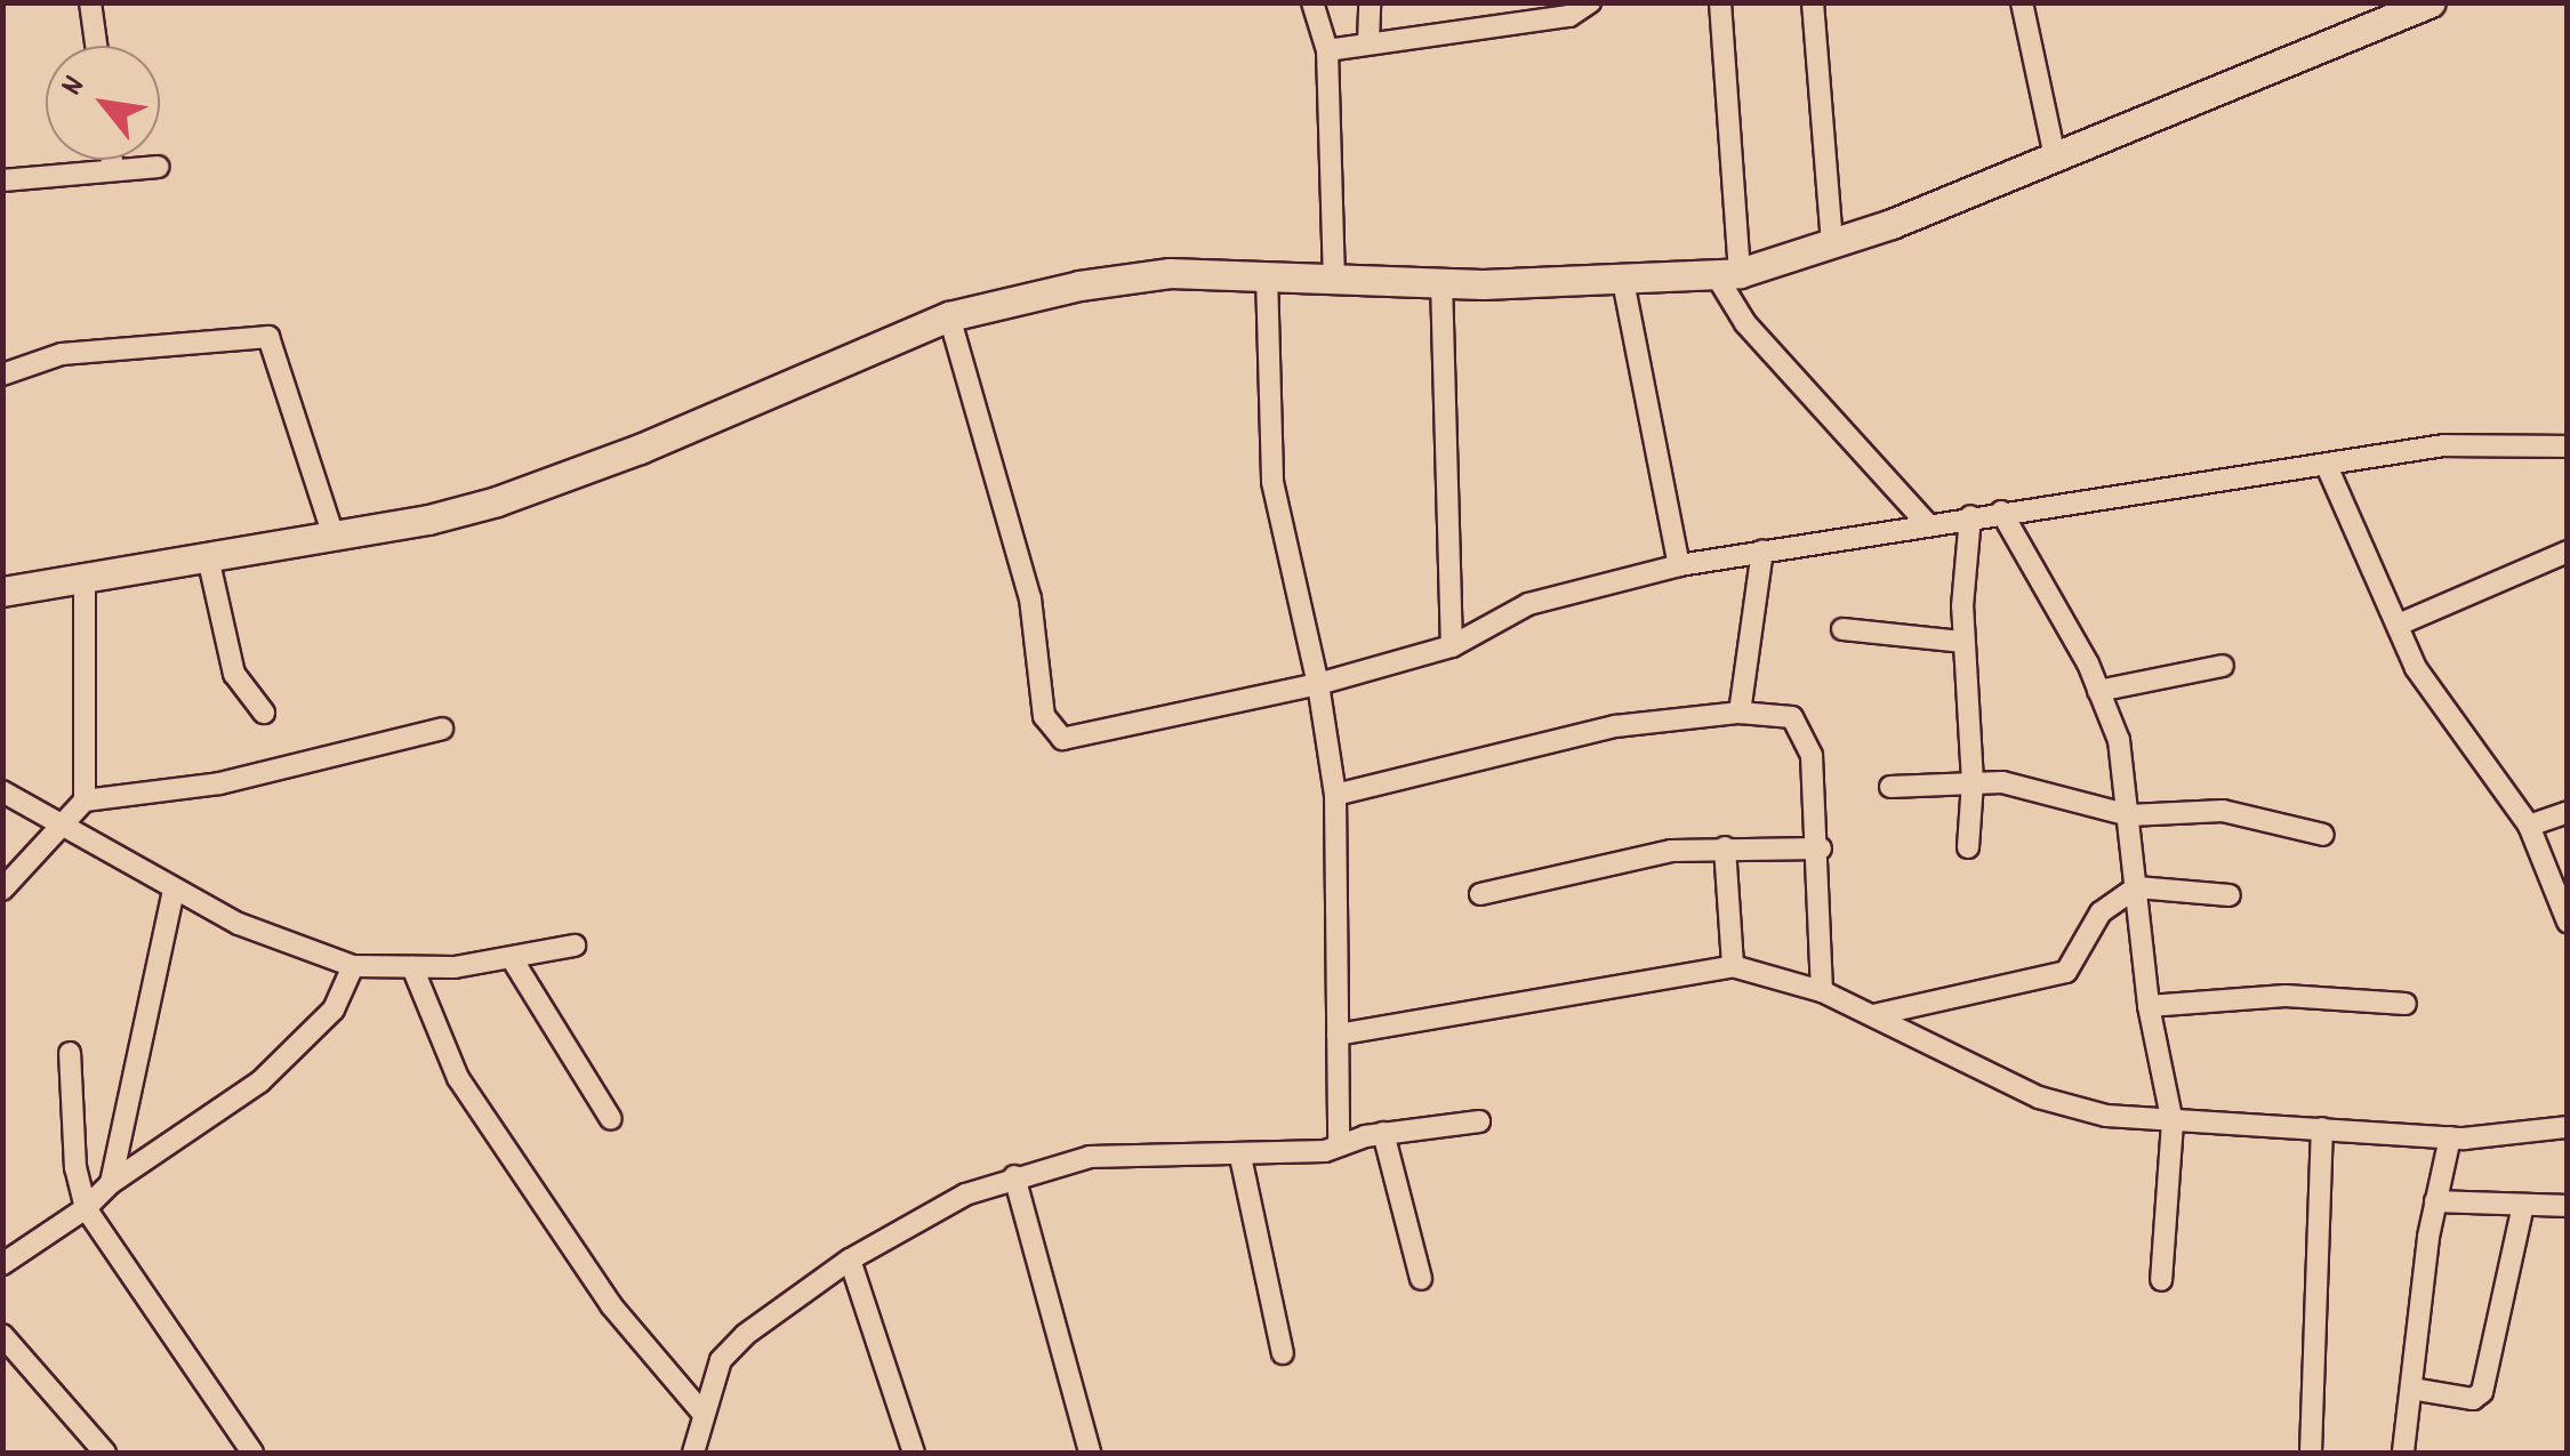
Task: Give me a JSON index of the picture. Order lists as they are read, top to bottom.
{
  "north": "top left"
}
